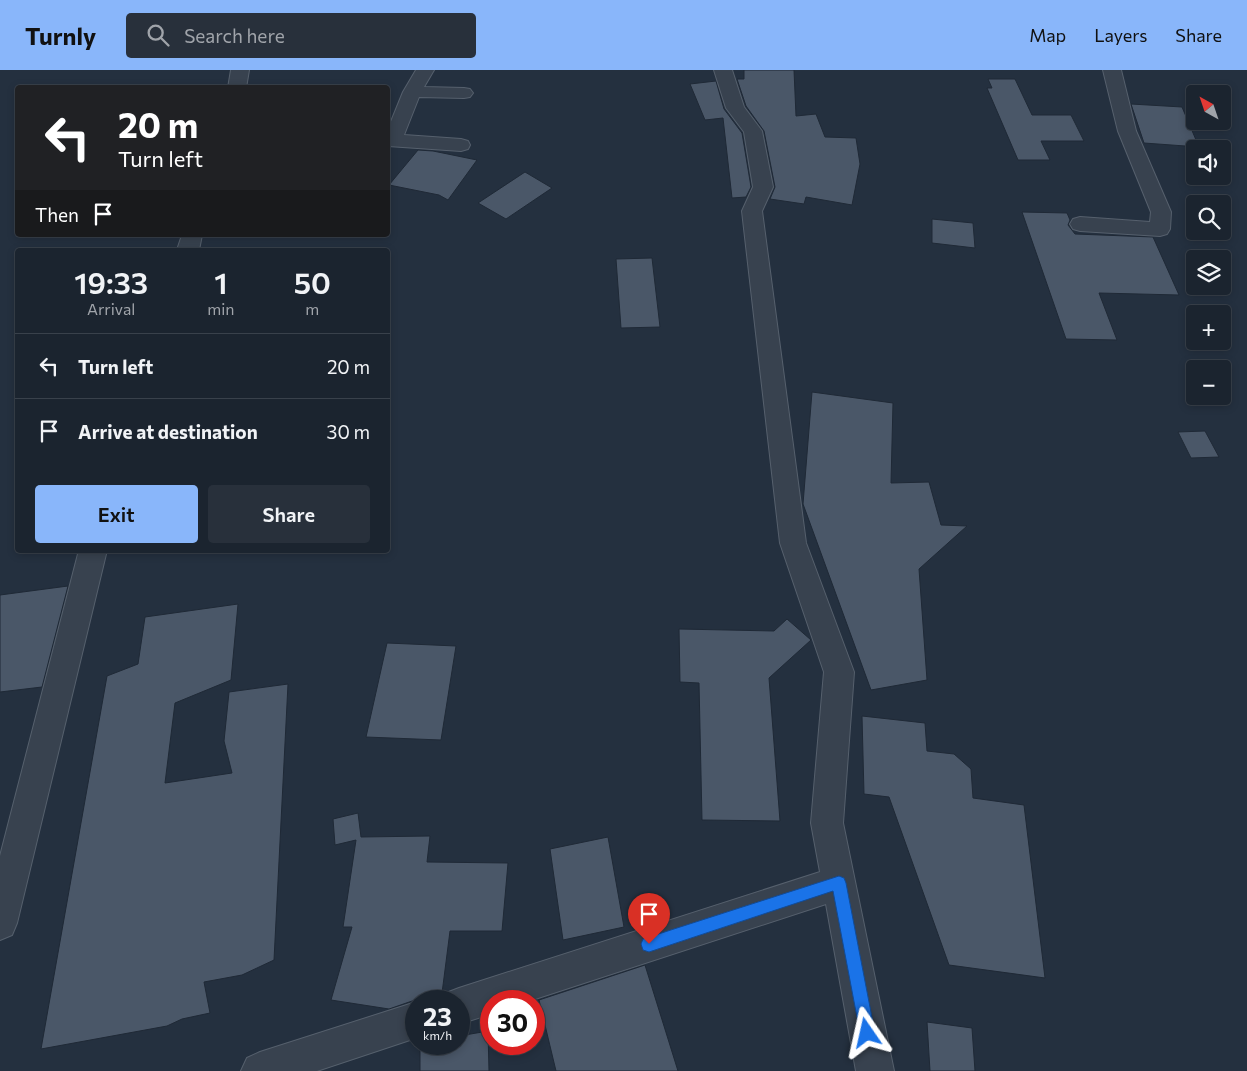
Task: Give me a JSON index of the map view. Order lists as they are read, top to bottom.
{
  "north": "top left",
  "page": {
    "header": "Turnly",
    "search": "Search here",
    "nav": ["Map", "Layers", "Share"],
    "map_buttons": ["+", "−"],
    "turn": ["20 m", "Turn left"],
    "then": "Then",
    "eta": [
      "19:33",
      "Arrival",
      "1",
      "min",
      "50",
      "m"
    ],
    "list": [
      {
        "name": "Turn left",
        "value": "20 m"
      },
      {
        "name": "Arrive at destination",
        "value": "30 m"
      }
    ],
    "buttons": ["Exit", "Share"],
    "speed": "23 km/h",
    "limit": "30"
  }
}
